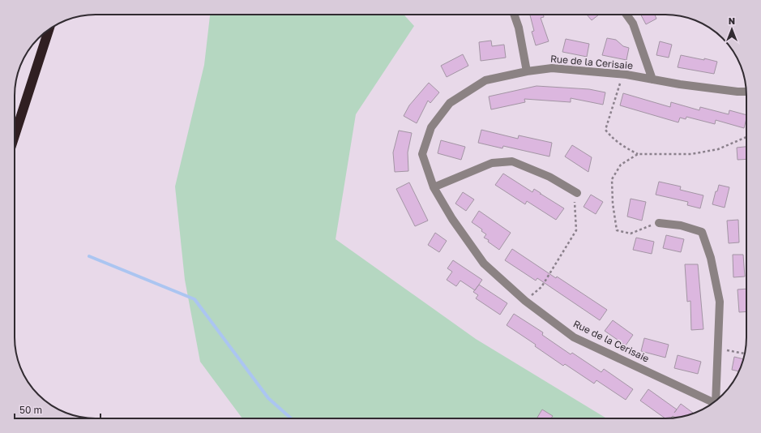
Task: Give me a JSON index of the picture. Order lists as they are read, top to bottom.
{
  "streets": {
    "street": ["Rue de la Cerisaie"]
  },
  "scale_bar": "50 m",
  "north": "top"
}
